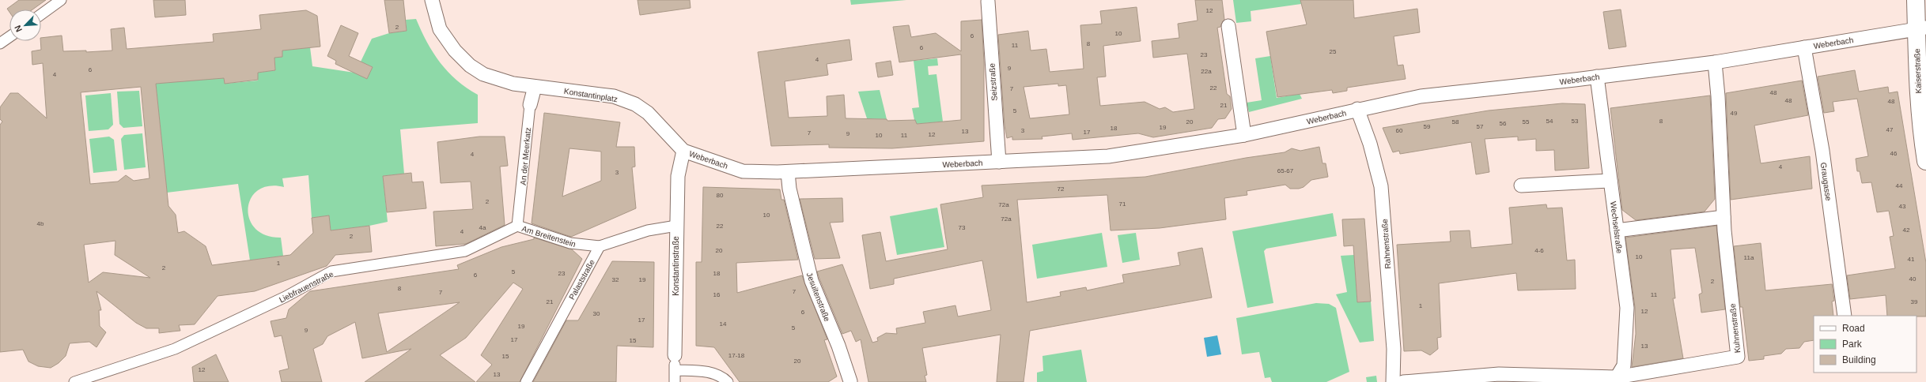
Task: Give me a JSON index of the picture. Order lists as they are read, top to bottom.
{
  "streets": {
    "main road": ["Kaiserstraße"],
    "street": [
      "Weberbach",
      "Seizstraße",
      "Konstantinplatz",
      "An der Meerkatz",
      "Graugasse",
      "Wechselstraße",
      "Am Breitenstein",
      "Rahnenstraße",
      "Konstantinstraße",
      "Palaststraße",
      "Liebfrauenstraße",
      "Jesuitenstraße",
      "Kuhnenstraße"
    ]
  },
  "crossings": [
    ["Weberbach", "Kaiserstraße"],
    ["Weberbach", "Seizstraße"],
    ["Weberbach", "Konstantinplatz"],
    ["Weberbach", "Graugasse"],
    ["Weberbach", "Wechselstraße"],
    ["Weberbach", "Rahnenstraße"],
    ["Weberbach", "Konstantinstraße"],
    ["Weberbach", "Jesuitenstraße"],
    ["Weberbach", "Kuhnenstraße"],
    ["Konstantinplatz", "An der Meerkatz"],
    ["Konstantinplatz", "Konstantinstraße"],
    ["An der Meerkatz", "Am Breitenstein"],
    ["An der Meerkatz", "Liebfrauenstraße"],
    ["Wechselstraße", "Kuhnenstraße"],
    ["Am Breitenstein", "Palaststraße"],
    ["Am Breitenstein", "Liebfrauenstraße"]
  ],
  "house_numbers": [
    "12",
    "2",
    "10",
    "6",
    "8",
    "11",
    "6",
    "25",
    "23",
    "4",
    "9",
    "6",
    "22a",
    "4",
    "22",
    "7",
    "48",
    "48",
    "48",
    "21",
    "5",
    "49",
    "54",
    "53",
    "8",
    "20",
    "58",
    "55",
    "56",
    "59",
    "57",
    "19",
    "18",
    "47",
    "3",
    "60",
    "13",
    "17",
    "7",
    "9",
    "12",
    "10",
    "11",
    "46",
    "4",
    "4",
    "65-67",
    "3",
    "44",
    "72",
    "80",
    "2",
    "71",
    "72a",
    "43",
    "10",
    "72a",
    "4b",
    "22",
    "4a",
    "73",
    "42",
    "4",
    "2",
    "20",
    "4-6",
    "10",
    "11a",
    "41",
    "1",
    "2",
    "5",
    "23",
    "18",
    "6",
    "40",
    "32",
    "19",
    "2",
    "8",
    "7",
    "7",
    "16",
    "11",
    "21",
    "39",
    "1",
    "12",
    "6",
    "30",
    "17",
    "14",
    "19",
    "5",
    "9",
    "17",
    "15",
    "13",
    "17-18",
    "15",
    "20",
    "12",
    "13"
  ],
  "legend": ["Road", "Park", "Building"],
  "north": "bottom left"
}
